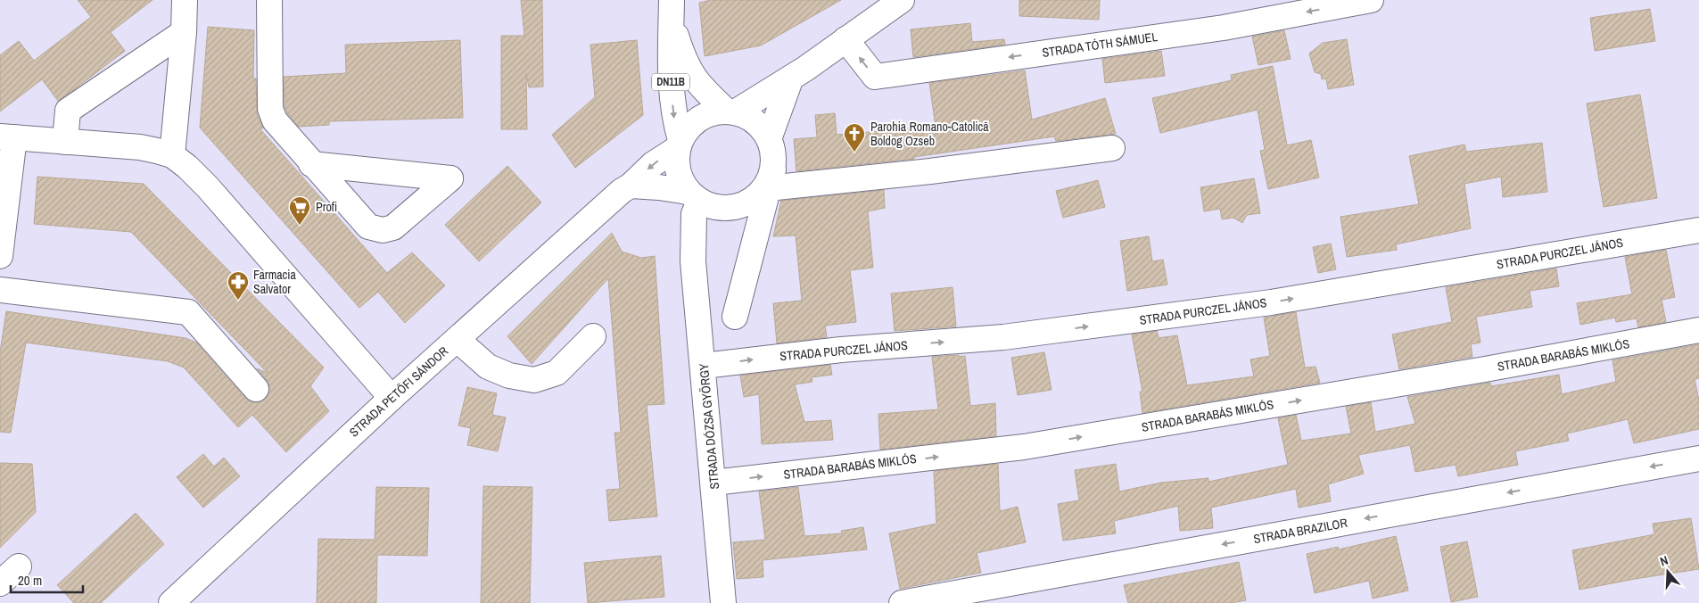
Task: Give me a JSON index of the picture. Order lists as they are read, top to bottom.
{
  "streets": {
    "street": [
      "STRADA TÓTH SÁMUEL",
      "DN11B",
      "STRADA PURCZEL JÁNOS",
      "STRADA BARABÁS MIKLÓS",
      "STRADA PETŐFI SÁNDOR",
      "STRADA DÓZSA GYÖRGY",
      "STRADA BRAZILOR"
    ]
  },
  "crossings": [
    ["DN11B", "STRADA PETŐFI SÁNDOR"],
    ["DN11B", "STRADA DÓZSA GYÖRGY"],
    ["STRADA PURCZEL JÁNOS", "STRADA DÓZSA GYÖRGY"],
    ["STRADA BARABÁS MIKLÓS", "STRADA DÓZSA GYÖRGY"],
    ["STRADA PETŐFI SÁNDOR", "STRADA DÓZSA GYÖRGY"]
  ],
  "one_way": ["STRADA BARABÁS MIKLÓS", "STRADA BRAZILOR"],
  "places": {
    "church": ["Parohia Romano-Catolică Boldog Ozseb"],
    "supermarket": ["Profi"],
    "pharmacy": ["Farmacia Salvator"]
  },
  "scale_bar": "20 m",
  "north": "top"
}
